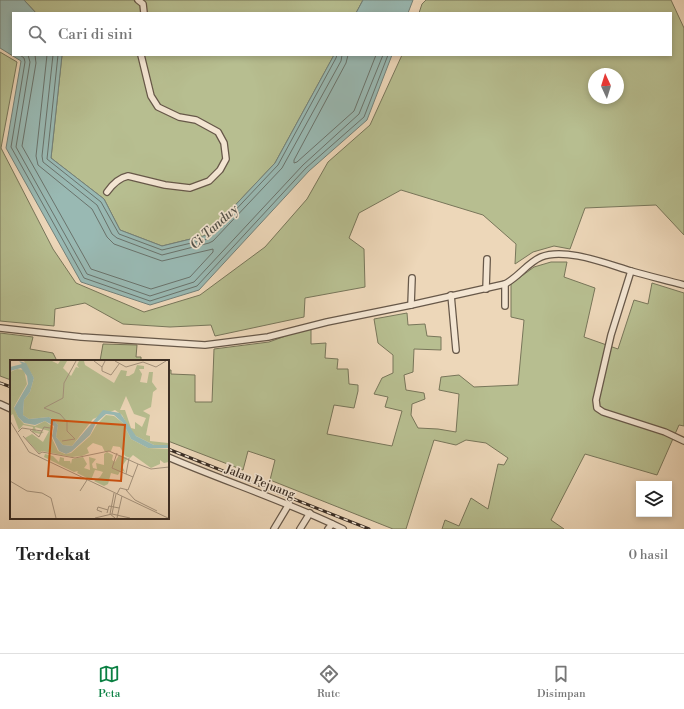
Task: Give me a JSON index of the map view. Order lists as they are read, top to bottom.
{
  "streets": {
    "street": ["Jalan Pejuang"]
  },
  "water": ["Ci Tanduy"],
  "north": "top",
  "page": {
    "search": "Cari di sini",
    "heading": ["Terdekat", "0 hasil"],
    "nav": ["Peta", "Rute", "Disimpan"]
  }
}
